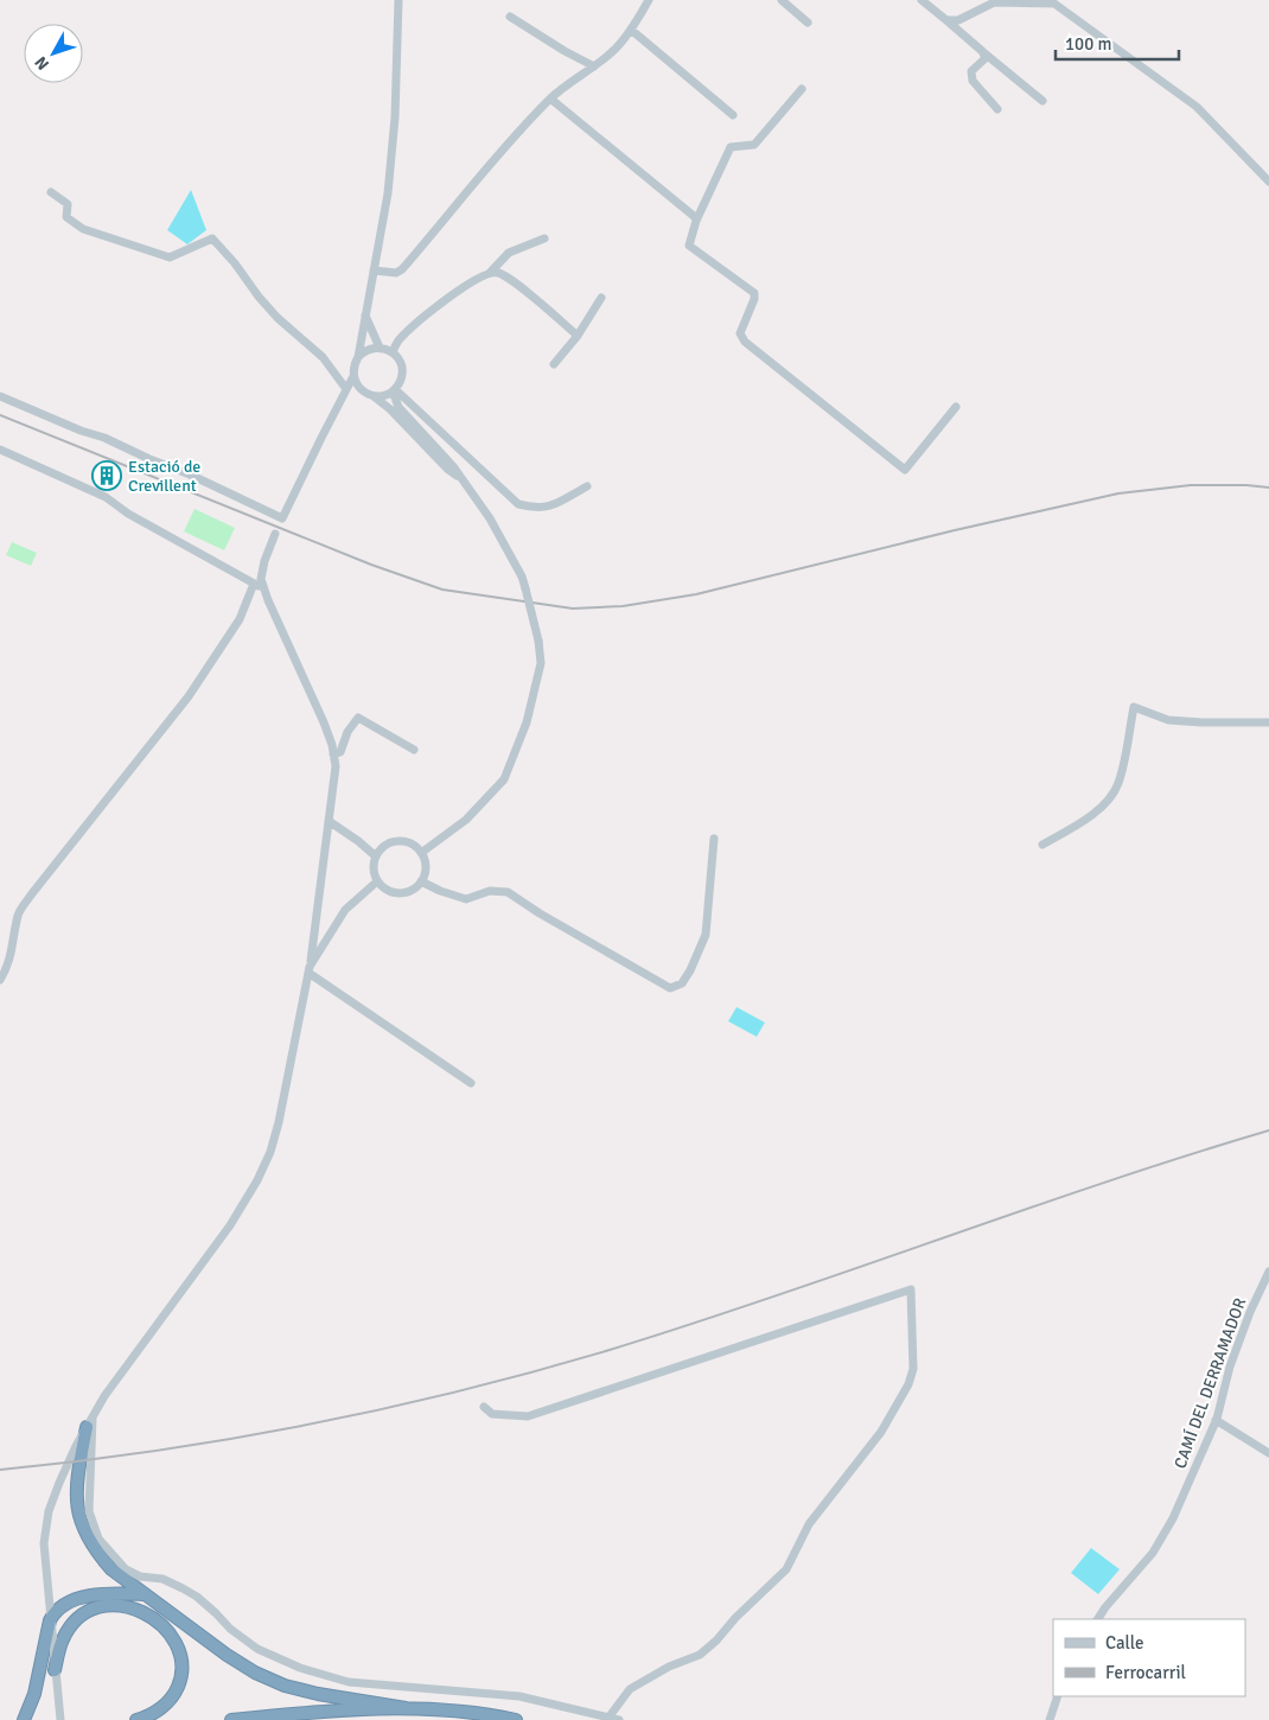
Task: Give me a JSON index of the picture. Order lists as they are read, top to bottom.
{
  "streets": {
    "street": ["CAMÍ DEL DERRAMADOR"]
  },
  "places": {
    "building": ["Estació de Crevillent"]
  },
  "legend": ["Calle", "Ferrocarril"],
  "scale_bar": "100 m",
  "north": "bottom left"
}
